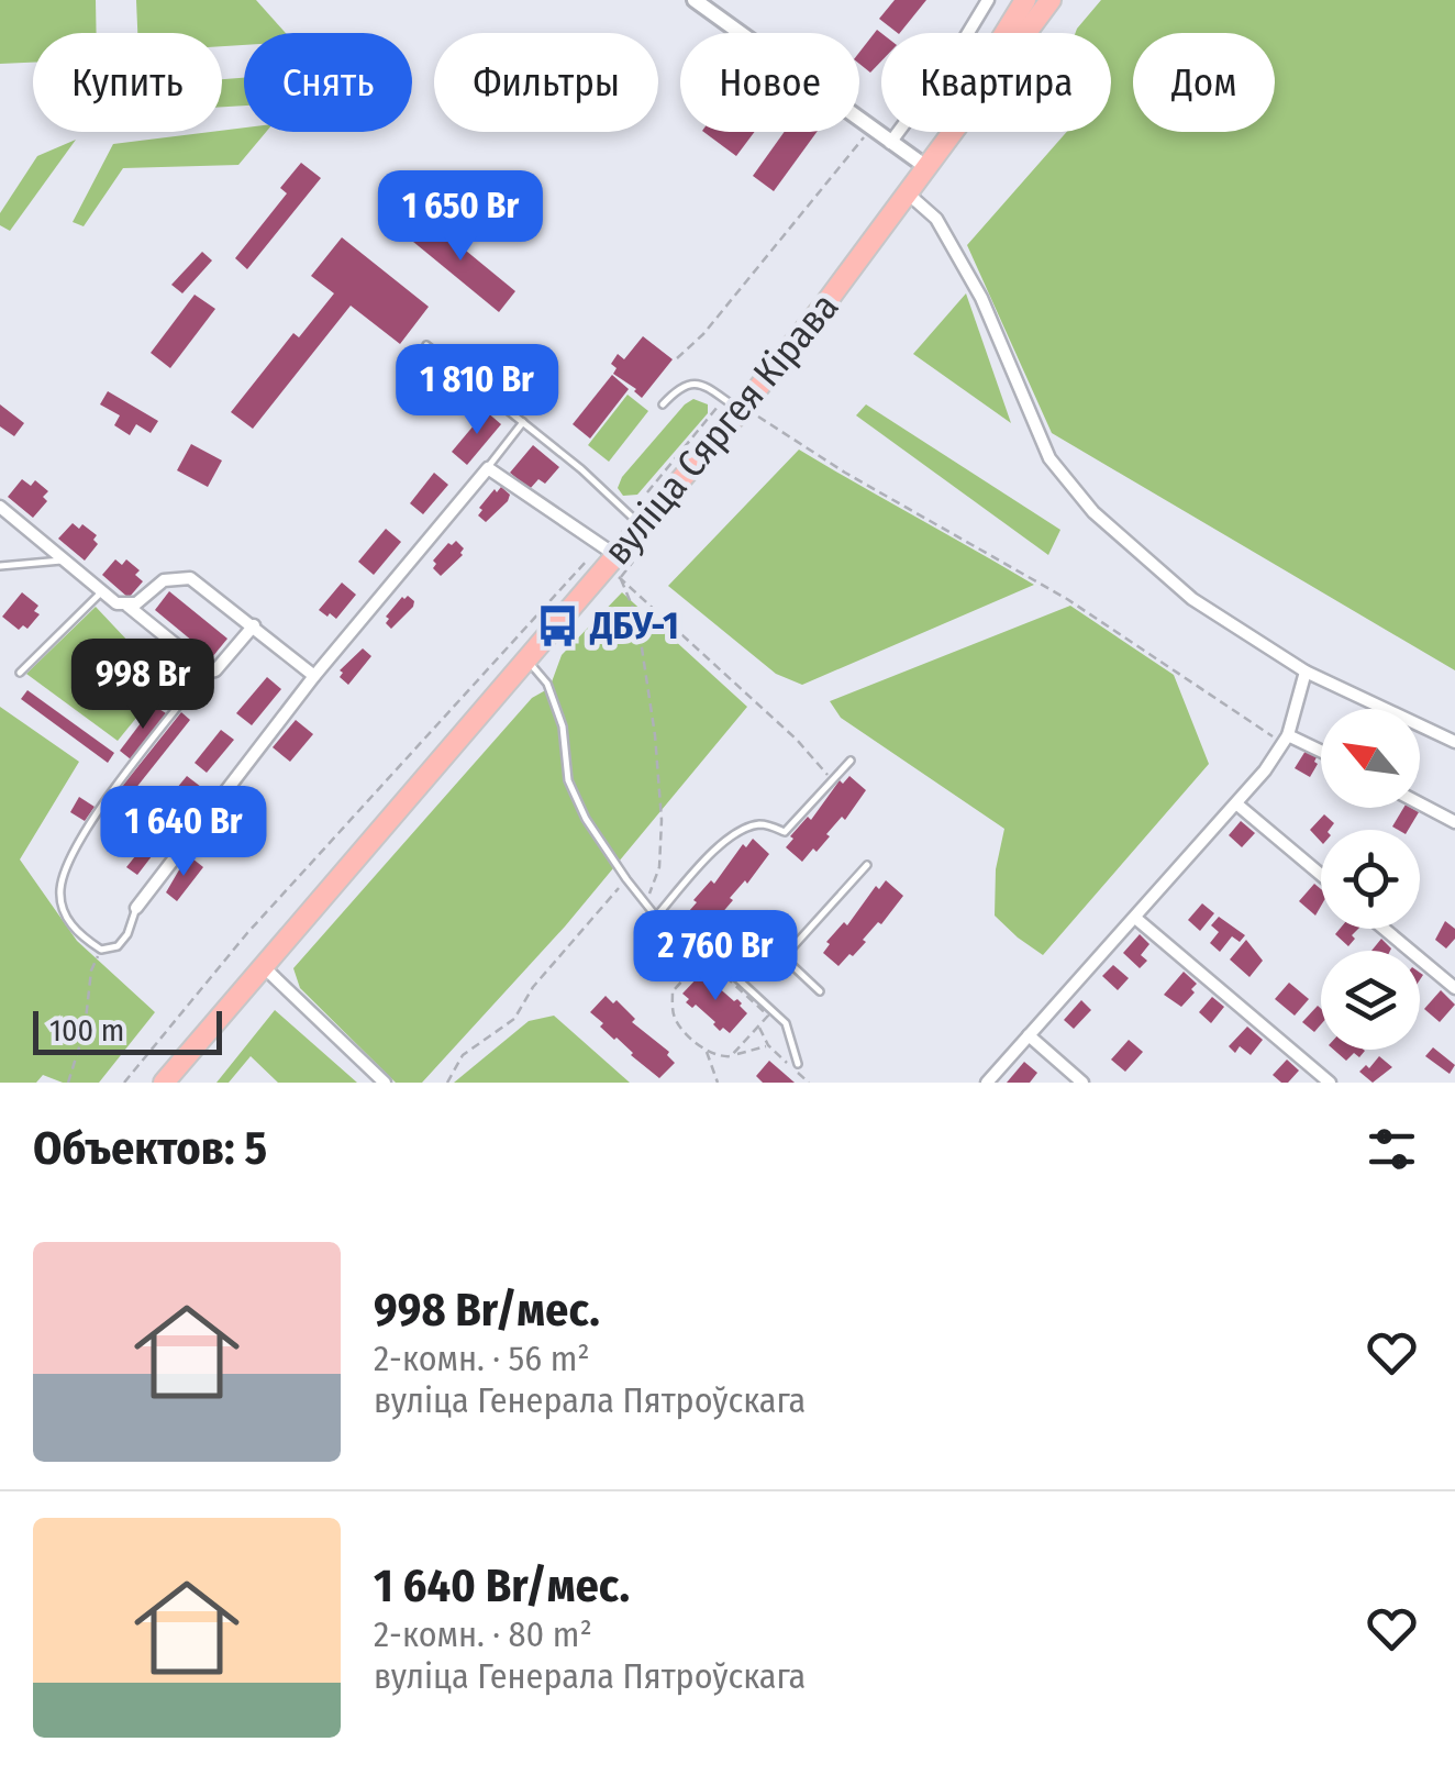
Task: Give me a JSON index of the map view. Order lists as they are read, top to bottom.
{
  "streets": {
    "main road": ["вуліца Сяргея Кірава"]
  },
  "places": {
    "bus stop": ["ДБУ-1"]
  },
  "scale_bar": "100 m",
  "north": "top left",
  "page": {
    "chip": [
      "Купить",
      "Снять",
      "Фильтры",
      "Новое",
      "Квартира",
      "Дом"
    ],
    "price": [
      "1 650 Br",
      "1 810 Br",
      "998 Br",
      "1 640 Br",
      "2 760 Br"
    ],
    "scale": "100 m",
    "heading": "Объектов: 5",
    "list": [
      {
        "name": "998 Br/мес.",
        "note": "2-комн. · 56 m² · вуліца Генерала Пятроўскага"
      },
      {
        "name": "1 640 Br/мес.",
        "note": "2-комн. · 80 m² · вуліца Генерала Пятроўскага"
      }
    ]
  }
}
